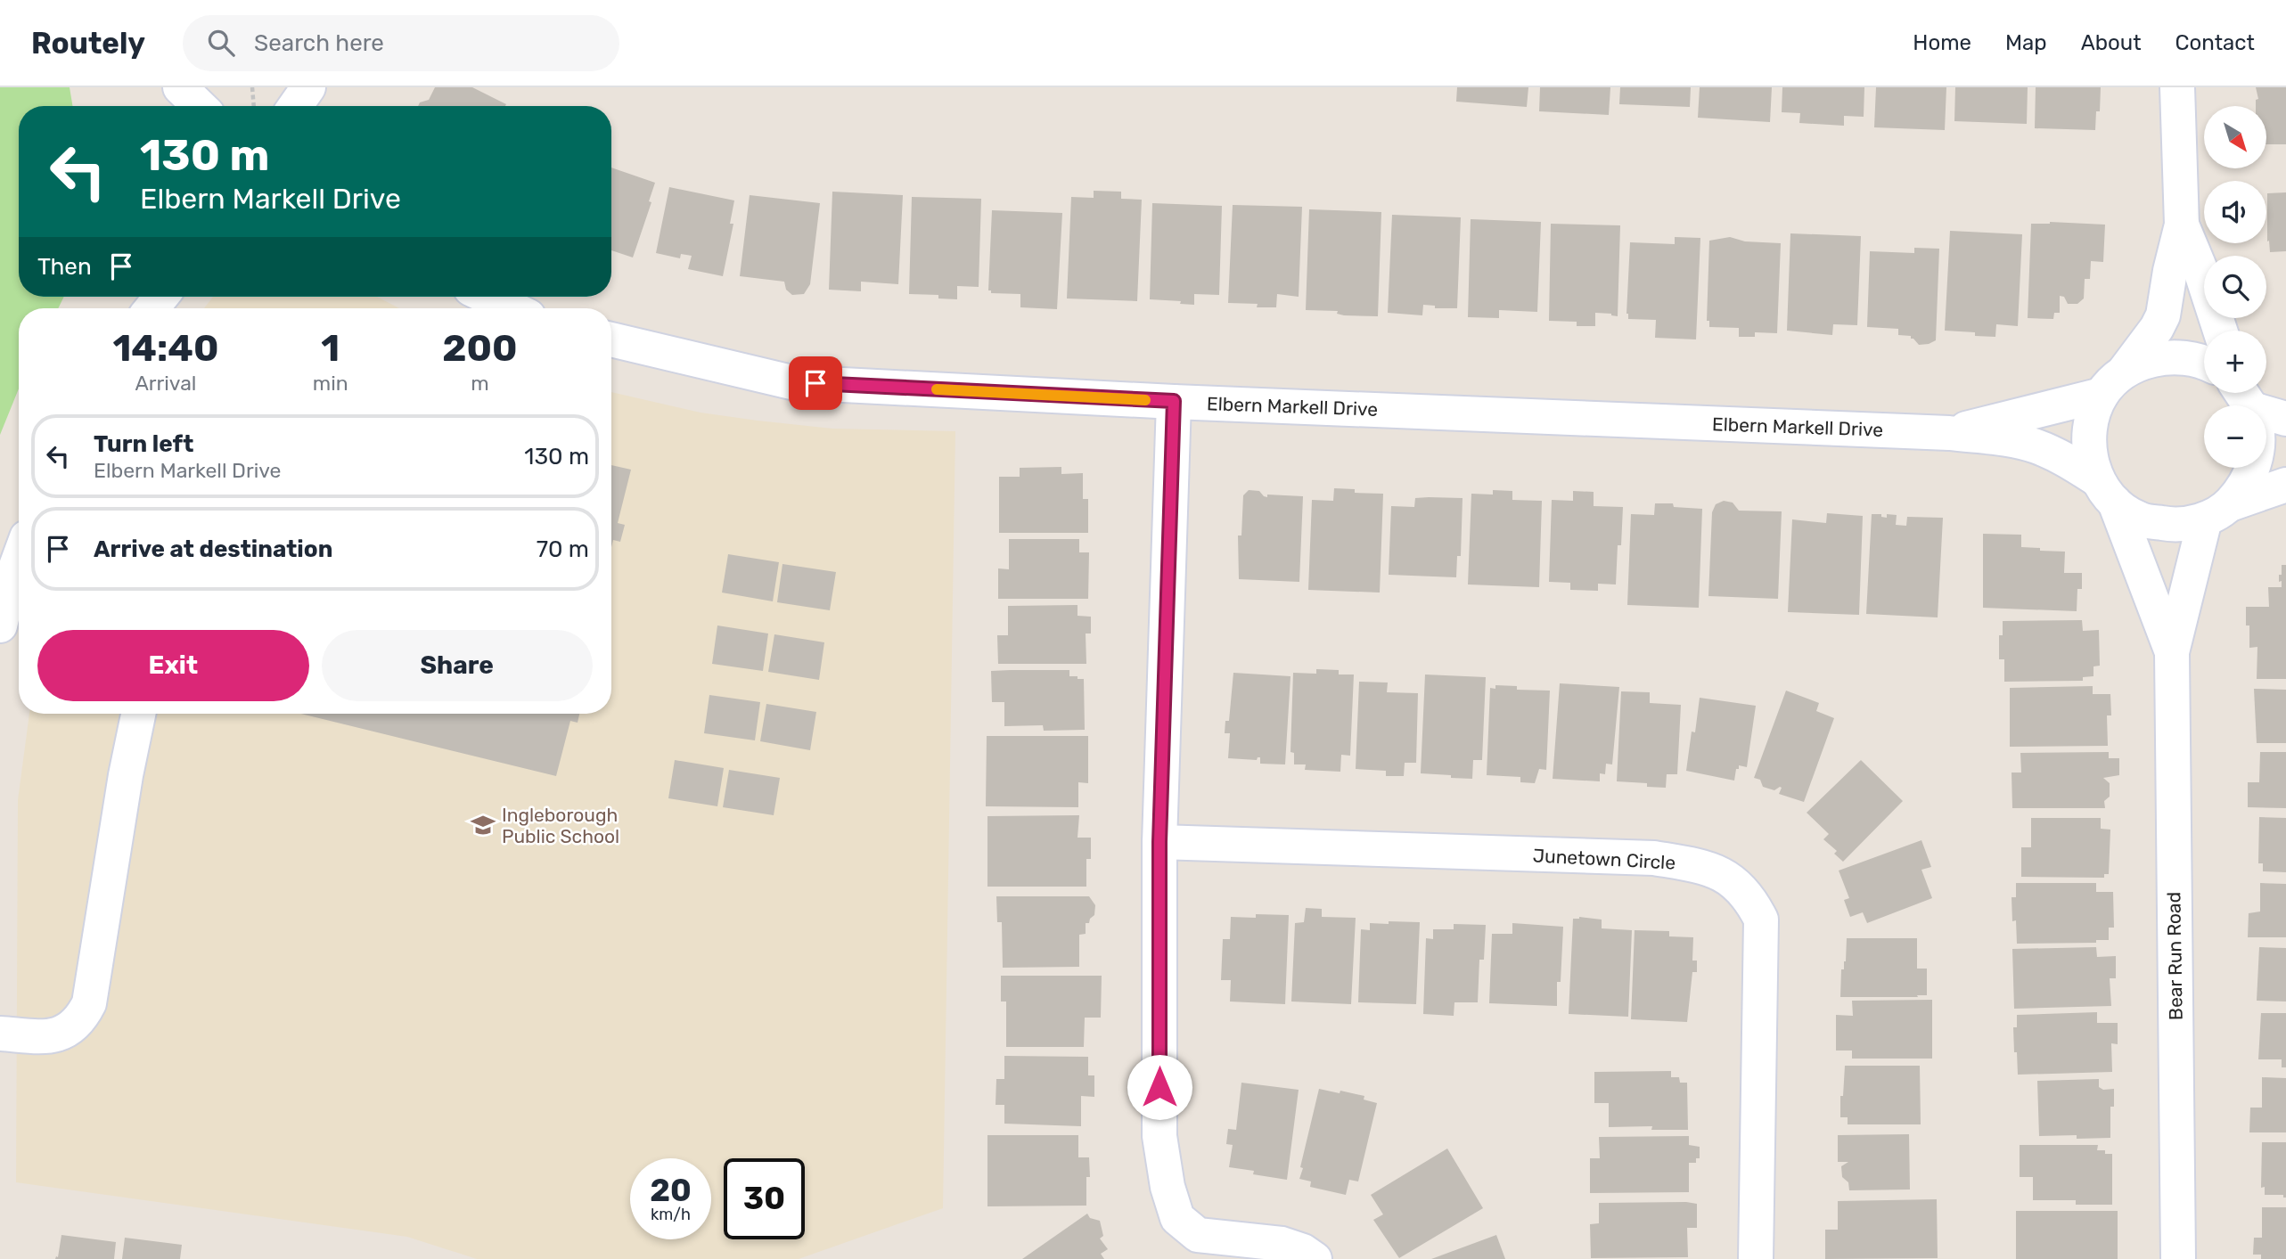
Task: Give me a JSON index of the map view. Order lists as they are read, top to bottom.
{
  "streets": {
    "street": ["Elbern Markell Drive", "Junetown Circle", "Bear Run Road"]
  },
  "crossings": [
    ["Elbern Markell Drive", "Bear Run Road"]
  ],
  "places": {
    "school or university": ["Ingleborough Public School"]
  },
  "north": "bottom right",
  "page": {
    "header": "Routely",
    "search": "Search here",
    "nav": [
      "Home",
      "Map",
      "About",
      "Contact"
    ],
    "map_buttons": ["+", "−"],
    "turn": ["130 m", "Elbern Markell Drive"],
    "then": "Then",
    "eta": [
      "14:40",
      "Arrival",
      "1",
      "min",
      "200",
      "m"
    ],
    "list": [
      {
        "name": "Turn left",
        "note": "Elbern Markell Drive",
        "value": "130 m"
      },
      {
        "name": "Arrive at destination",
        "value": "70 m"
      }
    ],
    "buttons": ["Exit", "Share"],
    "speed": "20 km/h",
    "limit": "30"
  }
}
